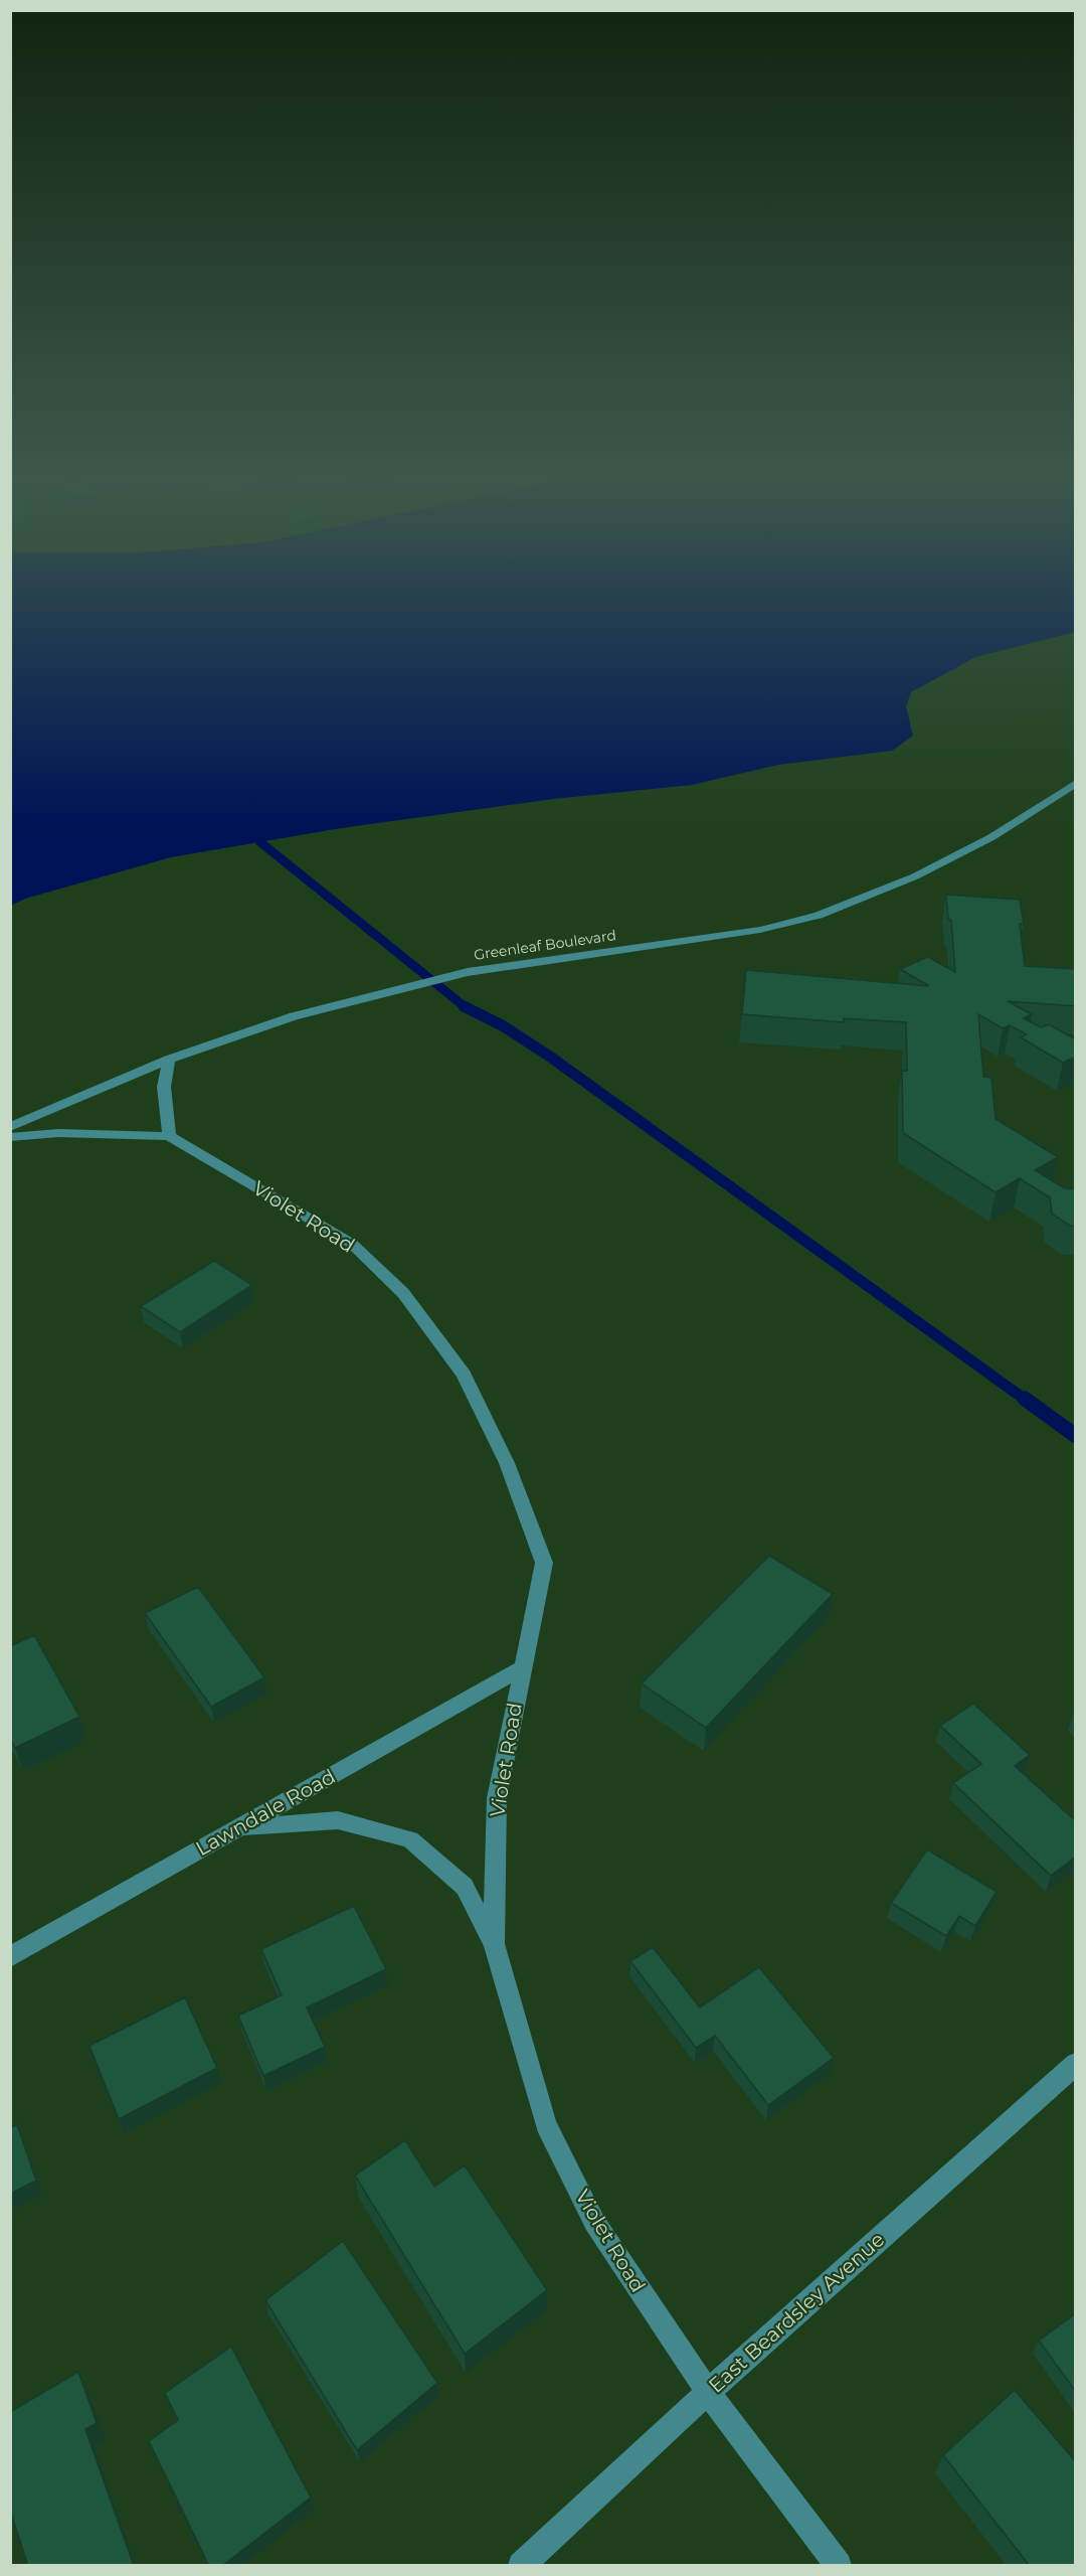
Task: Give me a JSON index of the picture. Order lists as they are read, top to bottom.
{
  "streets": {
    "street": [
      "Greenleaf Boulevard",
      "Violet Road",
      "Lawndale Road",
      "East Beardsley Avenue"
    ]
  },
  "crossings": [
    ["Violet Road", "Lawndale Road"],
    ["Violet Road", "East Beardsley Avenue"]
  ]
}
